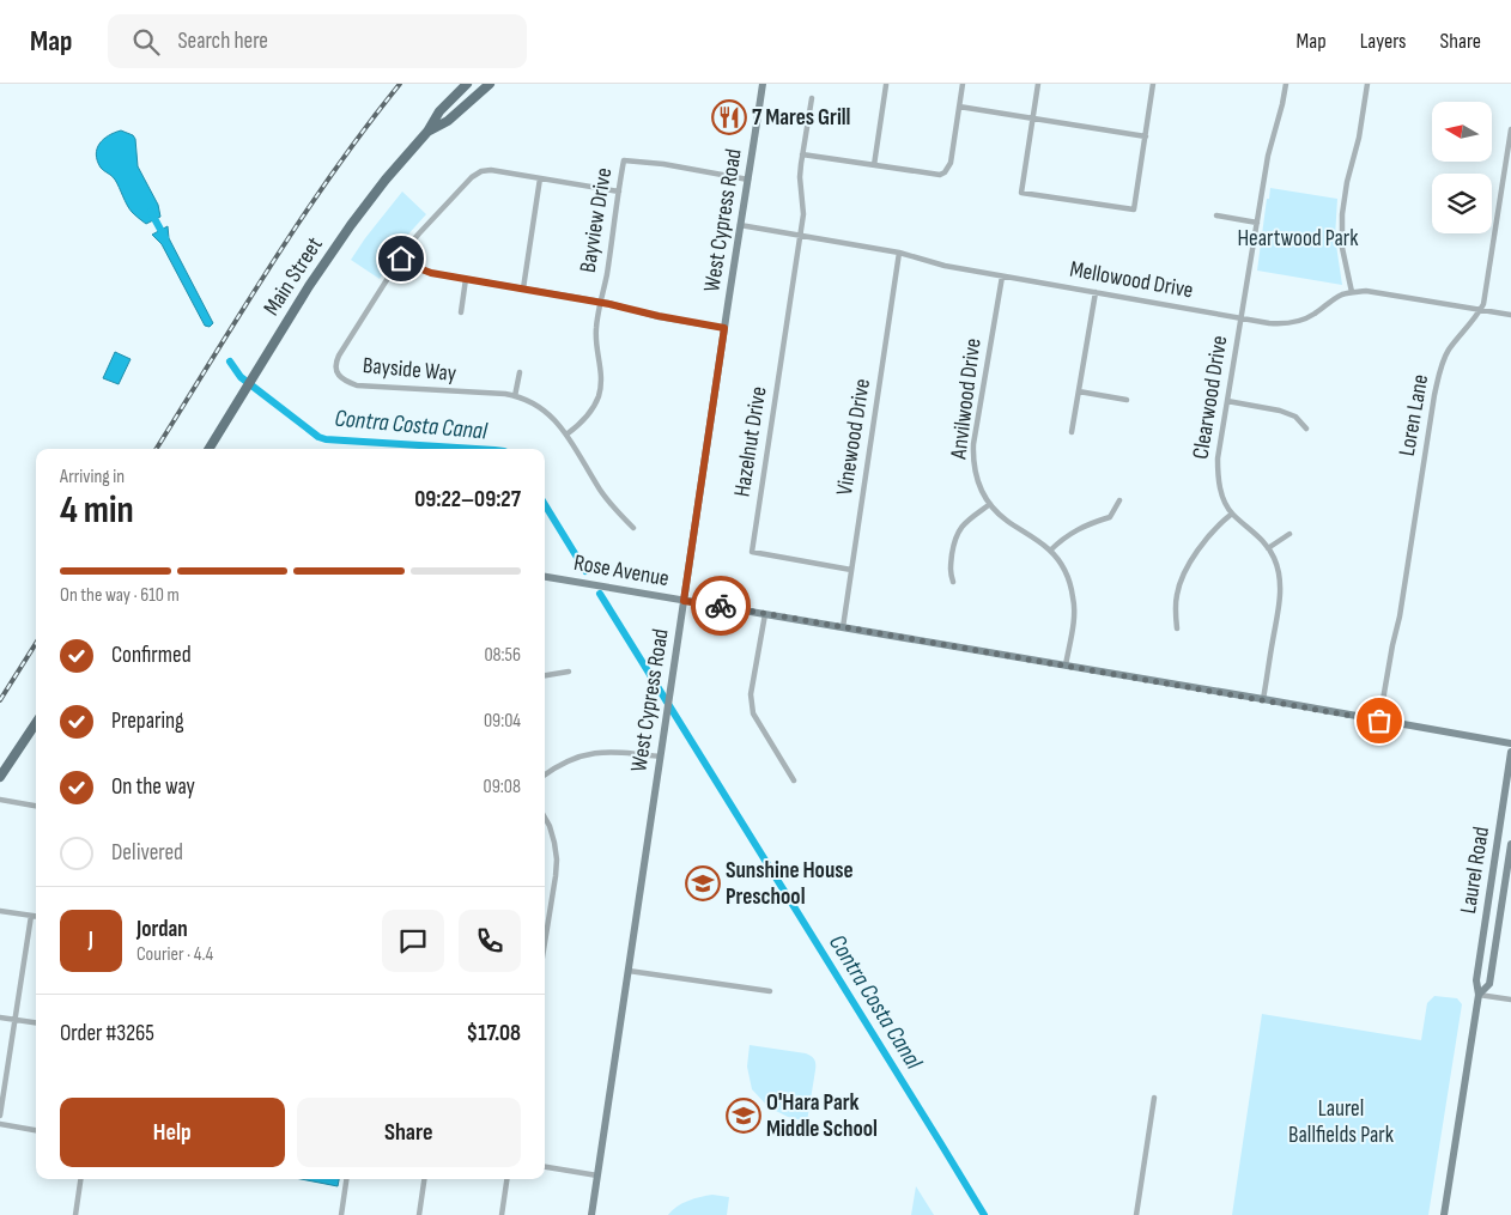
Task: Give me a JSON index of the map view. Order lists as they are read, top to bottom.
{
  "streets": {
    "main road": ["Main Street"],
    "street": [
      "Bayview Drive",
      "West Cypress Road",
      "Mellowood Drive",
      "Bayside Way",
      "Clearwood Drive",
      "Anvilwood Drive",
      "Loren Lane",
      "Vinewood Drive",
      "Hazelnut Drive",
      "Rose Avenue",
      "Laurel Road"
    ]
  },
  "crossings": [
    ["Bayview Drive", "West Cypress Road"],
    ["Bayview Drive", "Bayside Way"],
    ["West Cypress Road", "Mellowood Drive"],
    ["West Cypress Road", "Rose Avenue"],
    ["Mellowood Drive", "Clearwood Drive"],
    ["Mellowood Drive", "Anvilwood Drive"],
    ["Mellowood Drive", "Loren Lane"],
    ["Mellowood Drive", "Vinewood Drive"],
    ["Mellowood Drive", "Hazelnut Drive"],
    ["Clearwood Drive", "Rose Avenue"],
    ["Anvilwood Drive", "Rose Avenue"],
    ["Loren Lane", "Rose Avenue"],
    ["Vinewood Drive", "Hazelnut Drive"],
    ["Vinewood Drive", "Rose Avenue"]
  ],
  "water": ["Contra Costa Canal"],
  "parks": ["Heartwood Park", "Laurel Ballfields Park"],
  "places": {
    "restaurant": ["7 Mares Grill"],
    "school or university": ["Sunshine House Preschool", "O'Hara Park Middle School"]
  },
  "north": "left",
  "page": {
    "header": "Map",
    "search": "Search here",
    "nav": ["Map", "Layers", "Share"],
    "heading": ["4 min", "Arriving in", "09:22–09:27"],
    "panel": [
      "Jordan",
      "Courier · 4.4",
      "Order #3265",
      "$17.08"
    ],
    "bar": "On the way · 610 m",
    "list": [
      ["Confirmed", "08:56"],
      ["Preparing", "09:04"],
      ["On the way", "09:08"],
      "Delivered"
    ],
    "round": "J",
    "buttons": ["Help", "Share"]
  }
}
